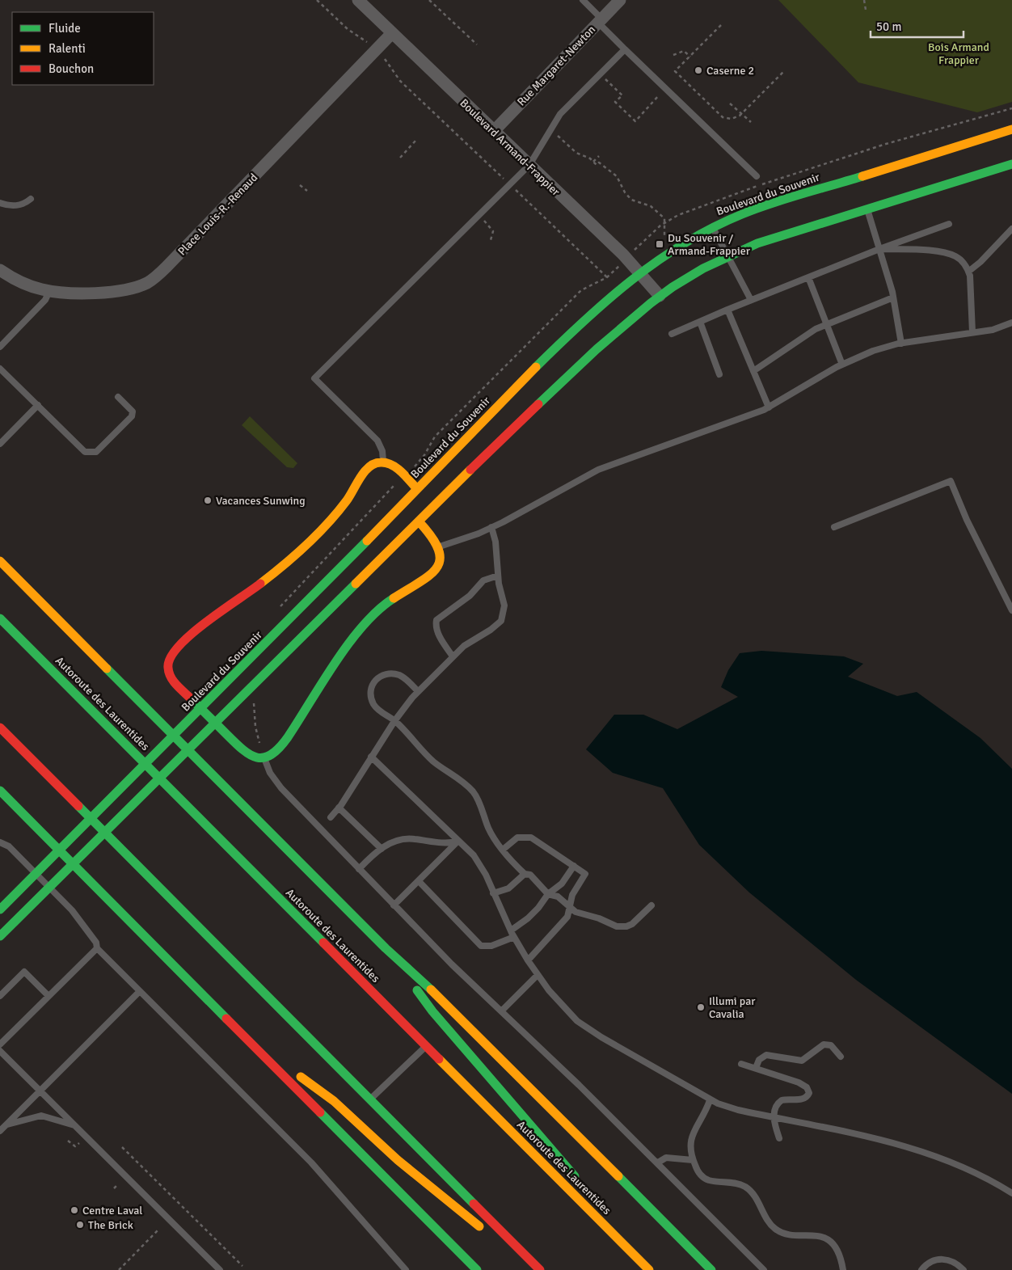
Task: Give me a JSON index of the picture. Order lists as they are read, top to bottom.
{
  "streets": {
    "main road": ["Boulevard du Souvenir", "Autoroute des Laurentides"],
    "street": ["Rue Margaret-Newton", "Boulevard Armand-Frappier", "Place Louis-R.-Renaud"]
  },
  "crossings": [
    ["Rue Margaret-Newton", "Boulevard Armand-Frappier"],
    ["Boulevard Armand-Frappier", "Boulevard du Souvenir"],
    ["Boulevard Armand-Frappier", "Place Louis-R.-Renaud"]
  ],
  "parks": ["Bois Armand Frappier"],
  "places": {
    "other": [
      "Caserne 2",
      "Vacances Sunwing",
      "Illumi par Cavalia",
      "Centre Laval",
      "The Brick"
    ],
    "transit": ["Du Souvenir / Armand-Frappier"]
  },
  "legend": ["Fluide", "Ralenti", "Bouchon"],
  "scale_bar": "50 m"
}
